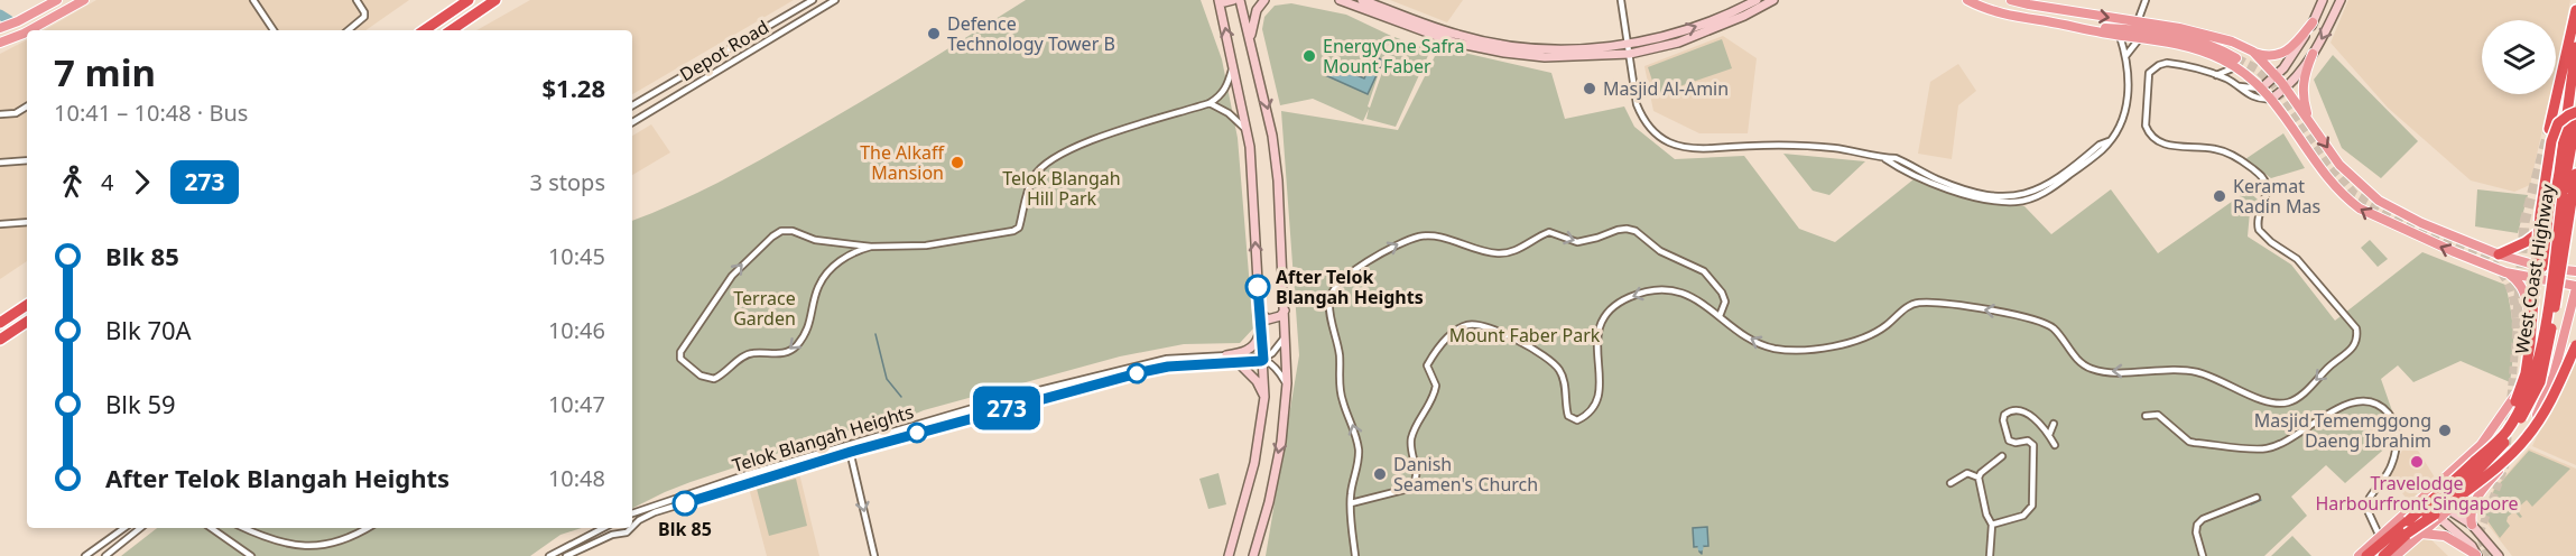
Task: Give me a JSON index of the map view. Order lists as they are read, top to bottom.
{
  "streets": {
    "highway": ["West Coast Highway"],
    "street": ["Depot Road", "Telok Blangah Heights"]
  },
  "parks": ["Telok Blangah Hill Park", "Terrace Garden", "Mount Faber Park"],
  "places": [
    "Defence Technology Tower B",
    "EnergyOne Safra Mount Faber",
    "Masjid Al-Amin",
    "The Alkaff Mansion",
    "Keramat Radin Mas",
    "After Telok Blangah Heights",
    "Masjid Tememggong Daeng Ibrahim",
    "Travelodge Harbourfront Singapore",
    "Danish Seamen's Church",
    "Blk 85"
  ],
  "lines": ["bus line 273"],
  "page": {
    "on_map": "273",
    "heading": ["7 min", "10:41 – 10:48 · Bus", "$1.28"],
    "legs": ["4", "273", "3 stops"],
    "list": [
      {
        "name": "Blk 85",
        "value": "10:45"
      },
      {
        "name": "Blk 70A",
        "value": "10:46"
      },
      {
        "name": "Blk 59",
        "value": "10:47"
      },
      {
        "name": "After Telok Blangah Heights",
        "value": "10:48"
      }
    ]
  }
}
